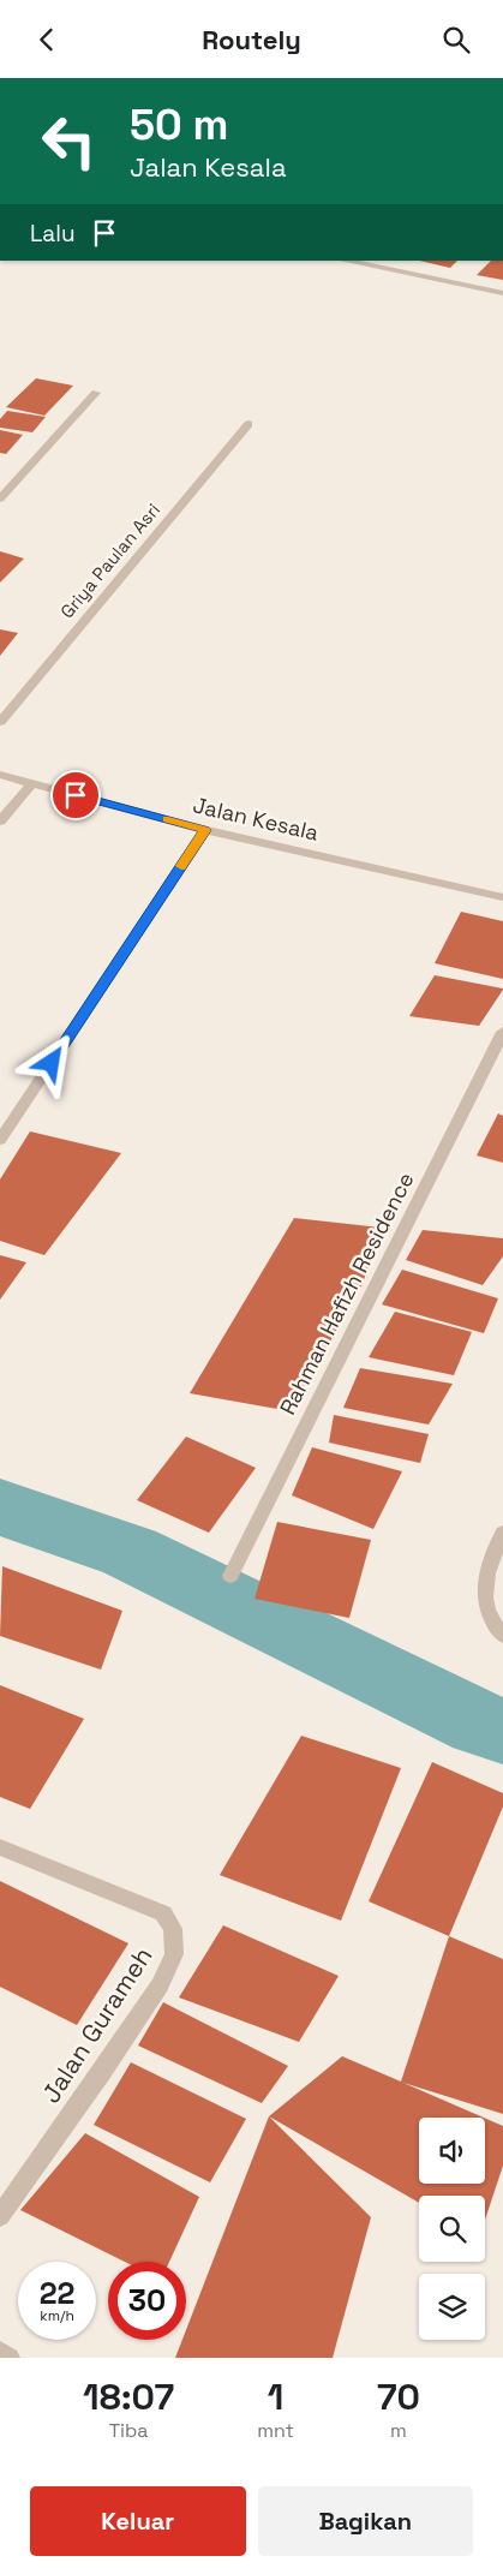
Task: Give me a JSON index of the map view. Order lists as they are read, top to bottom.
{
  "streets": {
    "street": [
      "Griya Paulan Asri",
      "Jalan Kesala",
      "Rahman Hafizh Residence",
      "Jalan Gurameh"
    ]
  },
  "page": {
    "header": "Routely",
    "turn": ["50 m", "Jalan Kesala"],
    "then": "Lalu",
    "speed": "22 km/h",
    "limit": "30",
    "eta": [
      "18:07",
      "Tiba",
      "1",
      "mnt",
      "70",
      "m"
    ],
    "buttons": ["Keluar", "Bagikan"]
  }
}
